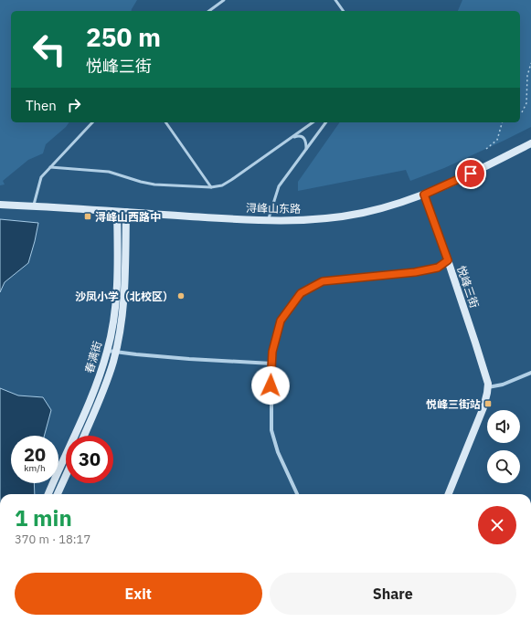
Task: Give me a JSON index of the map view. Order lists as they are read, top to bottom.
{
  "streets": {
    "street": ["浔峰山东路", "悦峰三街", "春满街"]
  },
  "crossings": [
    ["浔峰山东路", "悦峰三街"],
    ["浔峰山东路", "春满街"]
  ],
  "places": {
    "transit": ["浔峰山西路中", "悦峰三街站"],
    "other": ["沙凤小学（北校区）"]
  },
  "page": {
    "turn": ["250 m", "悦峰三街"],
    "then": "Then",
    "speed": "20 km/h",
    "limit": "30",
    "heading": ["1 min", "370 m · 18:17"],
    "buttons": ["Exit", "Share"]
  }
}
